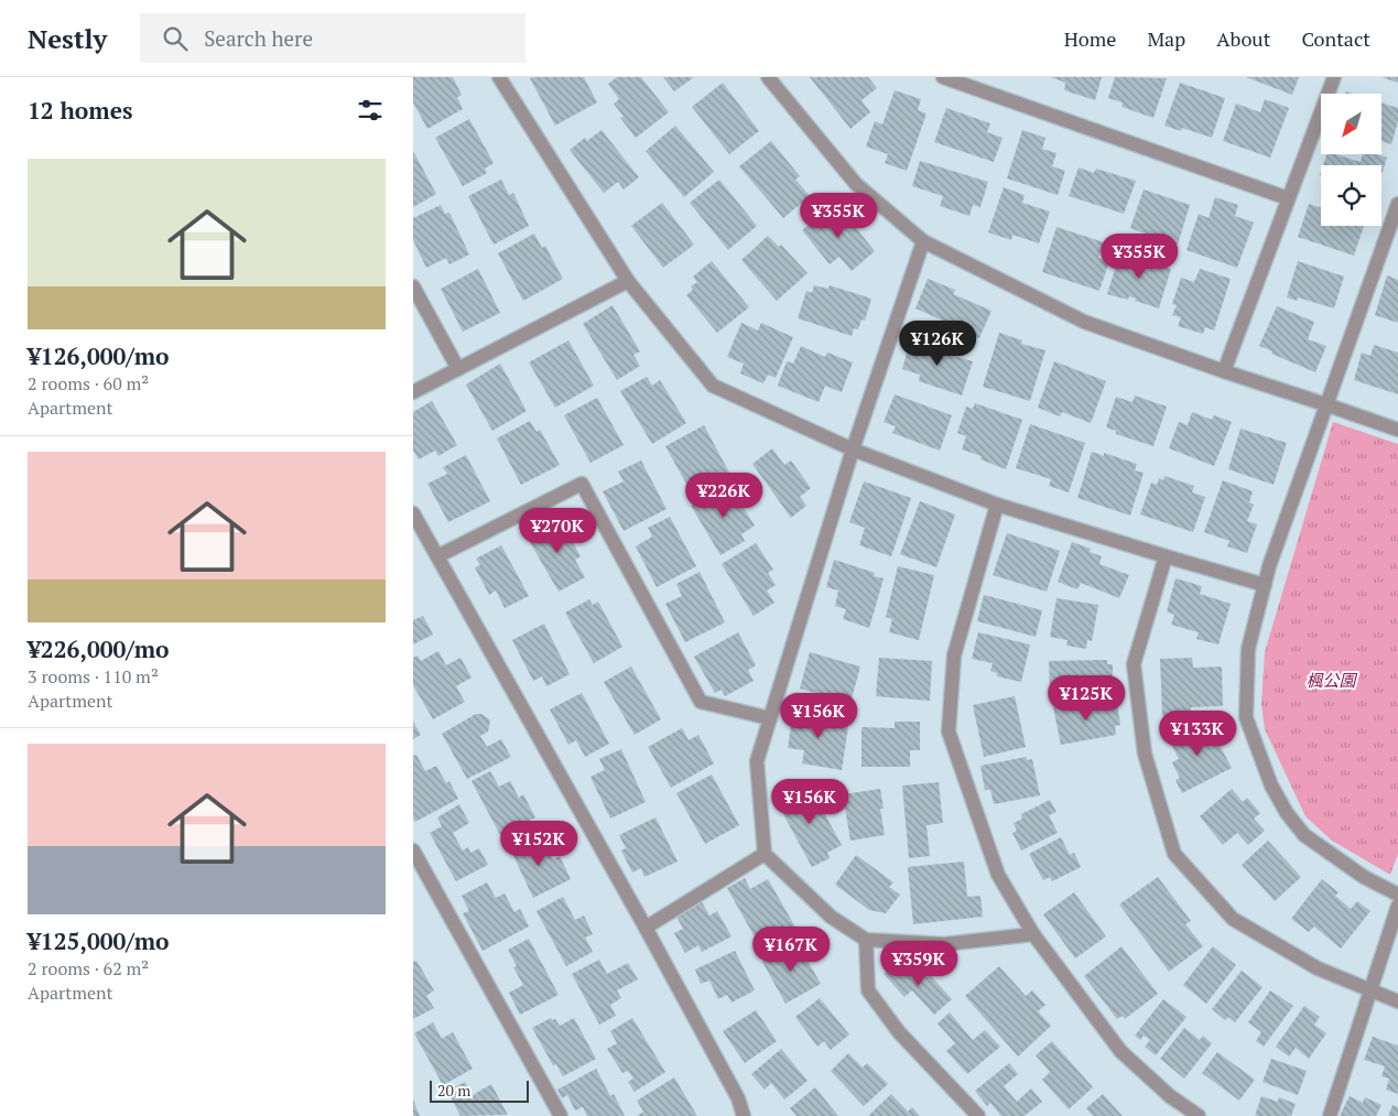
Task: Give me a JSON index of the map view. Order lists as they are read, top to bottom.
{
  "parks": ["楓公園"],
  "scale_bar": "20 m",
  "north": "bottom left",
  "page": {
    "header": "Nestly",
    "search": "Search here",
    "nav": [
      "Home",
      "Map",
      "About",
      "Contact"
    ],
    "heading": "12 homes",
    "list": [
      {
        "name": "¥126,000/mo",
        "note": "2 rooms · 60 m² · Apartment"
      },
      {
        "name": "¥226,000/mo",
        "note": "3 rooms · 110 m² · Apartment"
      },
      {
        "name": "¥125,000/mo",
        "note": "2 rooms · 62 m² · Apartment"
      }
    ],
    "price": [
      "¥355K",
      "¥355K",
      "¥126K",
      "¥226K",
      "¥270K",
      "¥125K",
      "¥156K",
      "¥133K",
      "¥156K",
      "¥152K",
      "¥167K",
      "¥359K"
    ],
    "scale": "20 m"
  }
}
